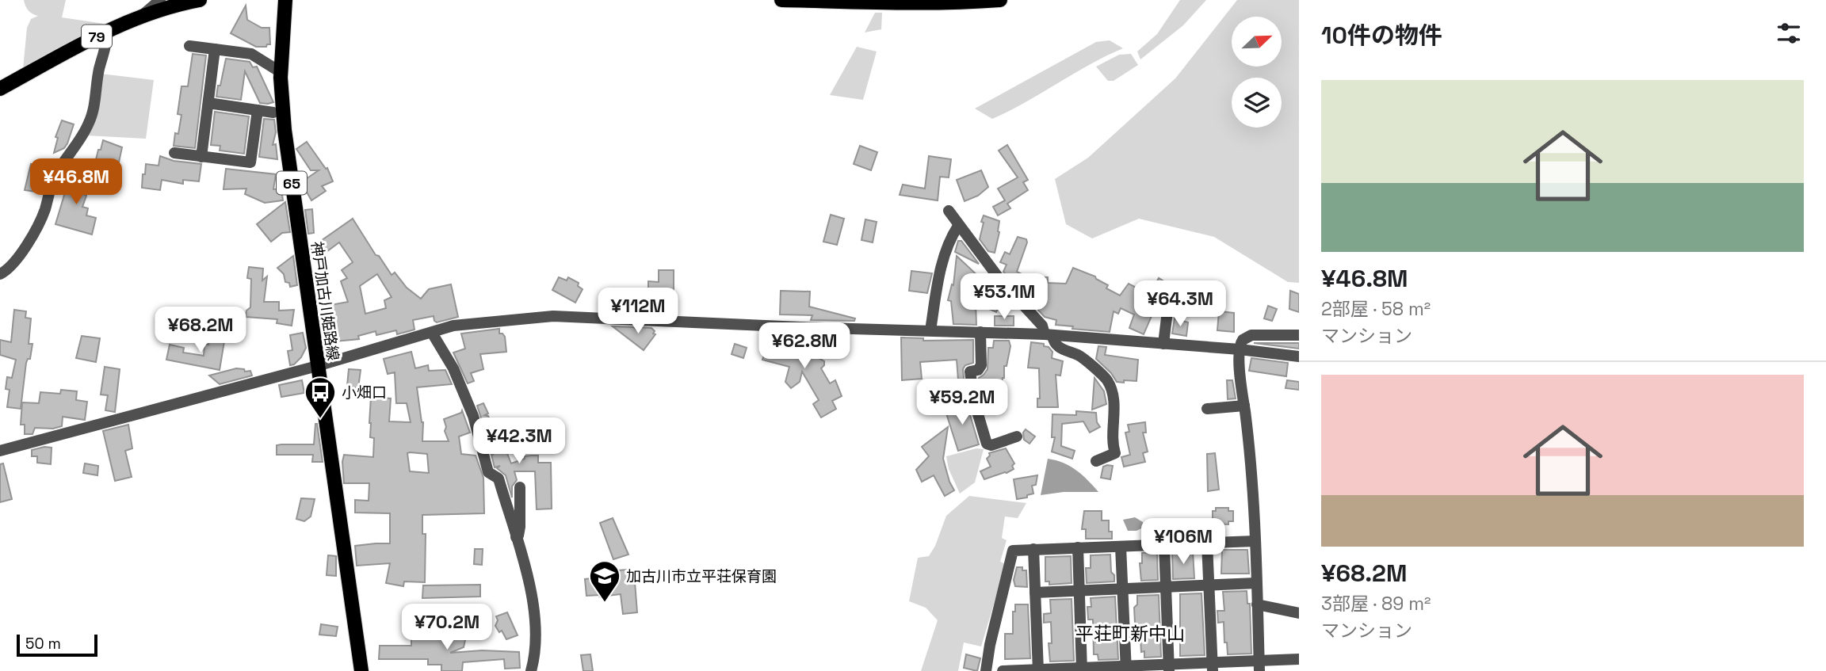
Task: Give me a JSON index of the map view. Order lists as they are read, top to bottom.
{
  "streets": {
    "main road": ["79", "65", "神戸加古川姫路線"]
  },
  "districts": ["平荘町新中山"],
  "places": {
    "bus stop": ["小畑口"],
    "school or university": ["加古川市立平荘保育園"]
  },
  "scale_bar": "50 m",
  "north": "top right",
  "page": {
    "heading": "10件の物件",
    "list": [
      {
        "name": "¥46.8M",
        "note": "2部屋 · 58 m² · マンション"
      },
      {
        "name": "¥68.2M",
        "note": "3部屋 · 89 m² · マンション"
      }
    ],
    "price": [
      "¥46.8M",
      "¥53.1M",
      "¥64.3M",
      "¥112M",
      "¥68.2M",
      "¥62.8M",
      "¥59.2M",
      "¥42.3M",
      "¥106M",
      "¥70.2M"
    ],
    "scale": "50 m"
  }
}
